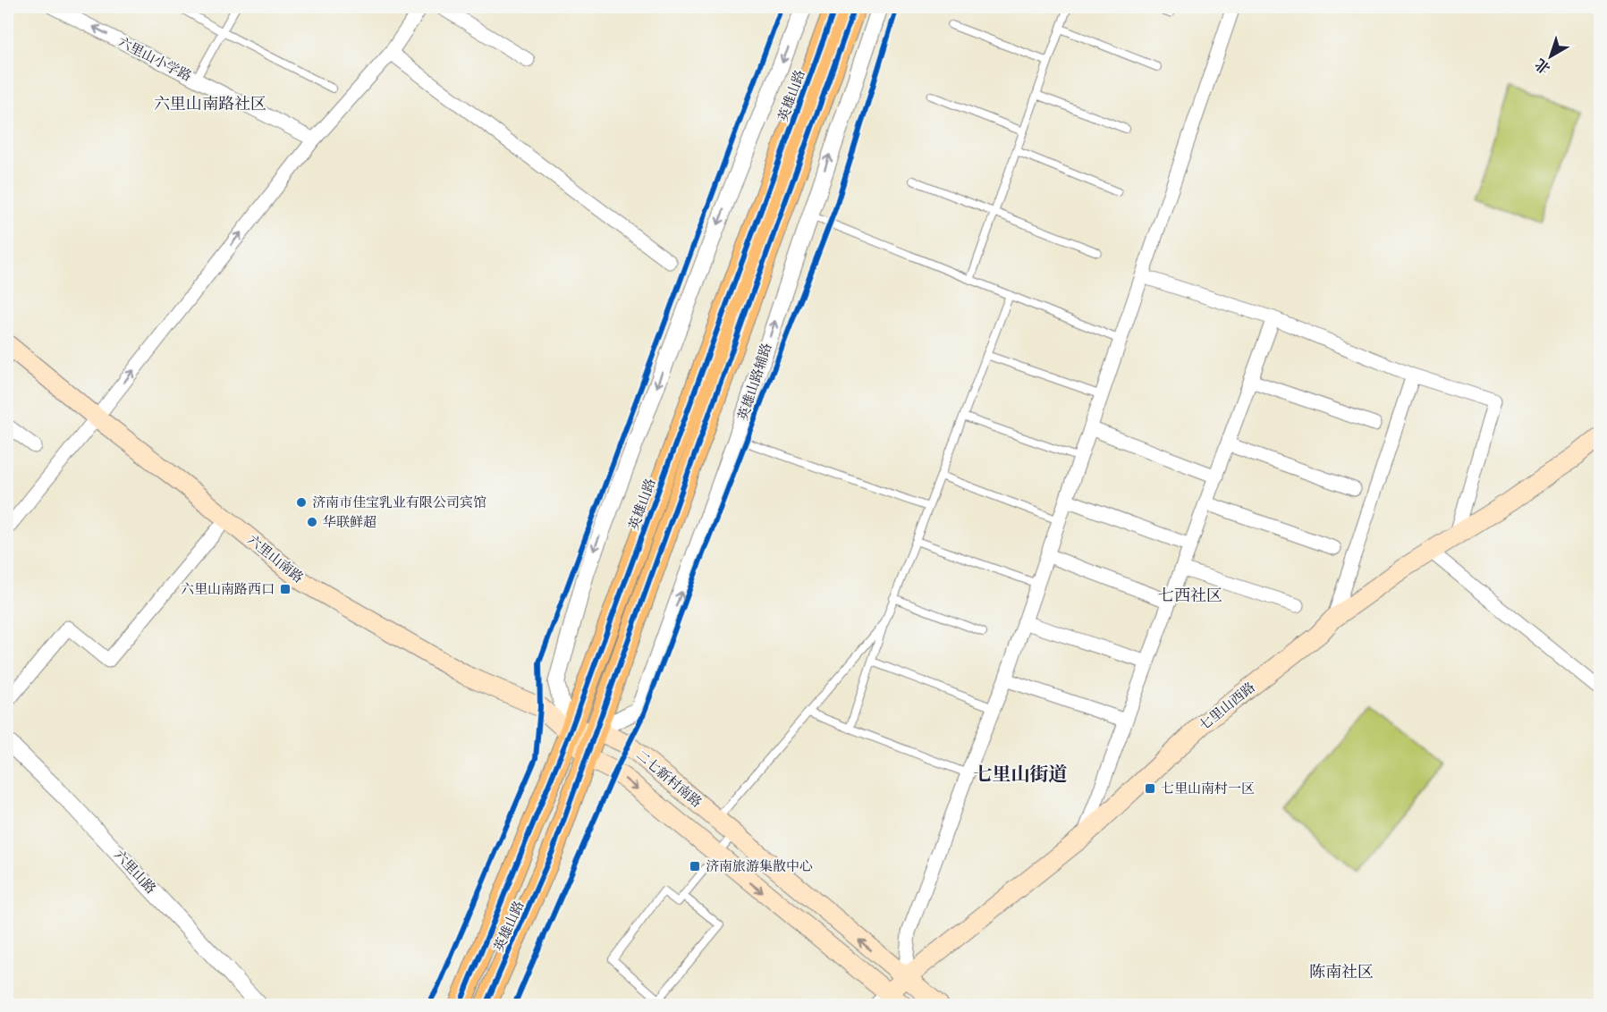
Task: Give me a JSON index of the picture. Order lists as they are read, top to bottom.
{
  "streets": {
    "main road": [
      "英雄山路",
      "六里山南路",
      "七里山西路",
      "二七新村南路"
    ],
    "street": ["六里山小学路", "英雄山路辅路", "六里山路"]
  },
  "crossings": [
    ["英雄山路", "英雄山路辅路"],
    ["英雄山路", "六里山南路"],
    ["英雄山路", "二七新村南路"],
    ["英雄山路辅路", "二七新村南路"],
    ["六里山南路", "二七新村南路"],
    ["七里山西路", "二七新村南路"]
  ],
  "one_way": ["六里山小学路"],
  "districts": [
    "六里山南路社区",
    "七西社区",
    "七里山街道",
    "陈南社区"
  ],
  "places": {
    "other": ["济南市佳宝乳业有限公司宾馆", "华联鲜超"],
    "transit": ["六里山南路西口", "七里山南村一区", "济南旅游集散中心"]
  },
  "north": "bottom left"
}
